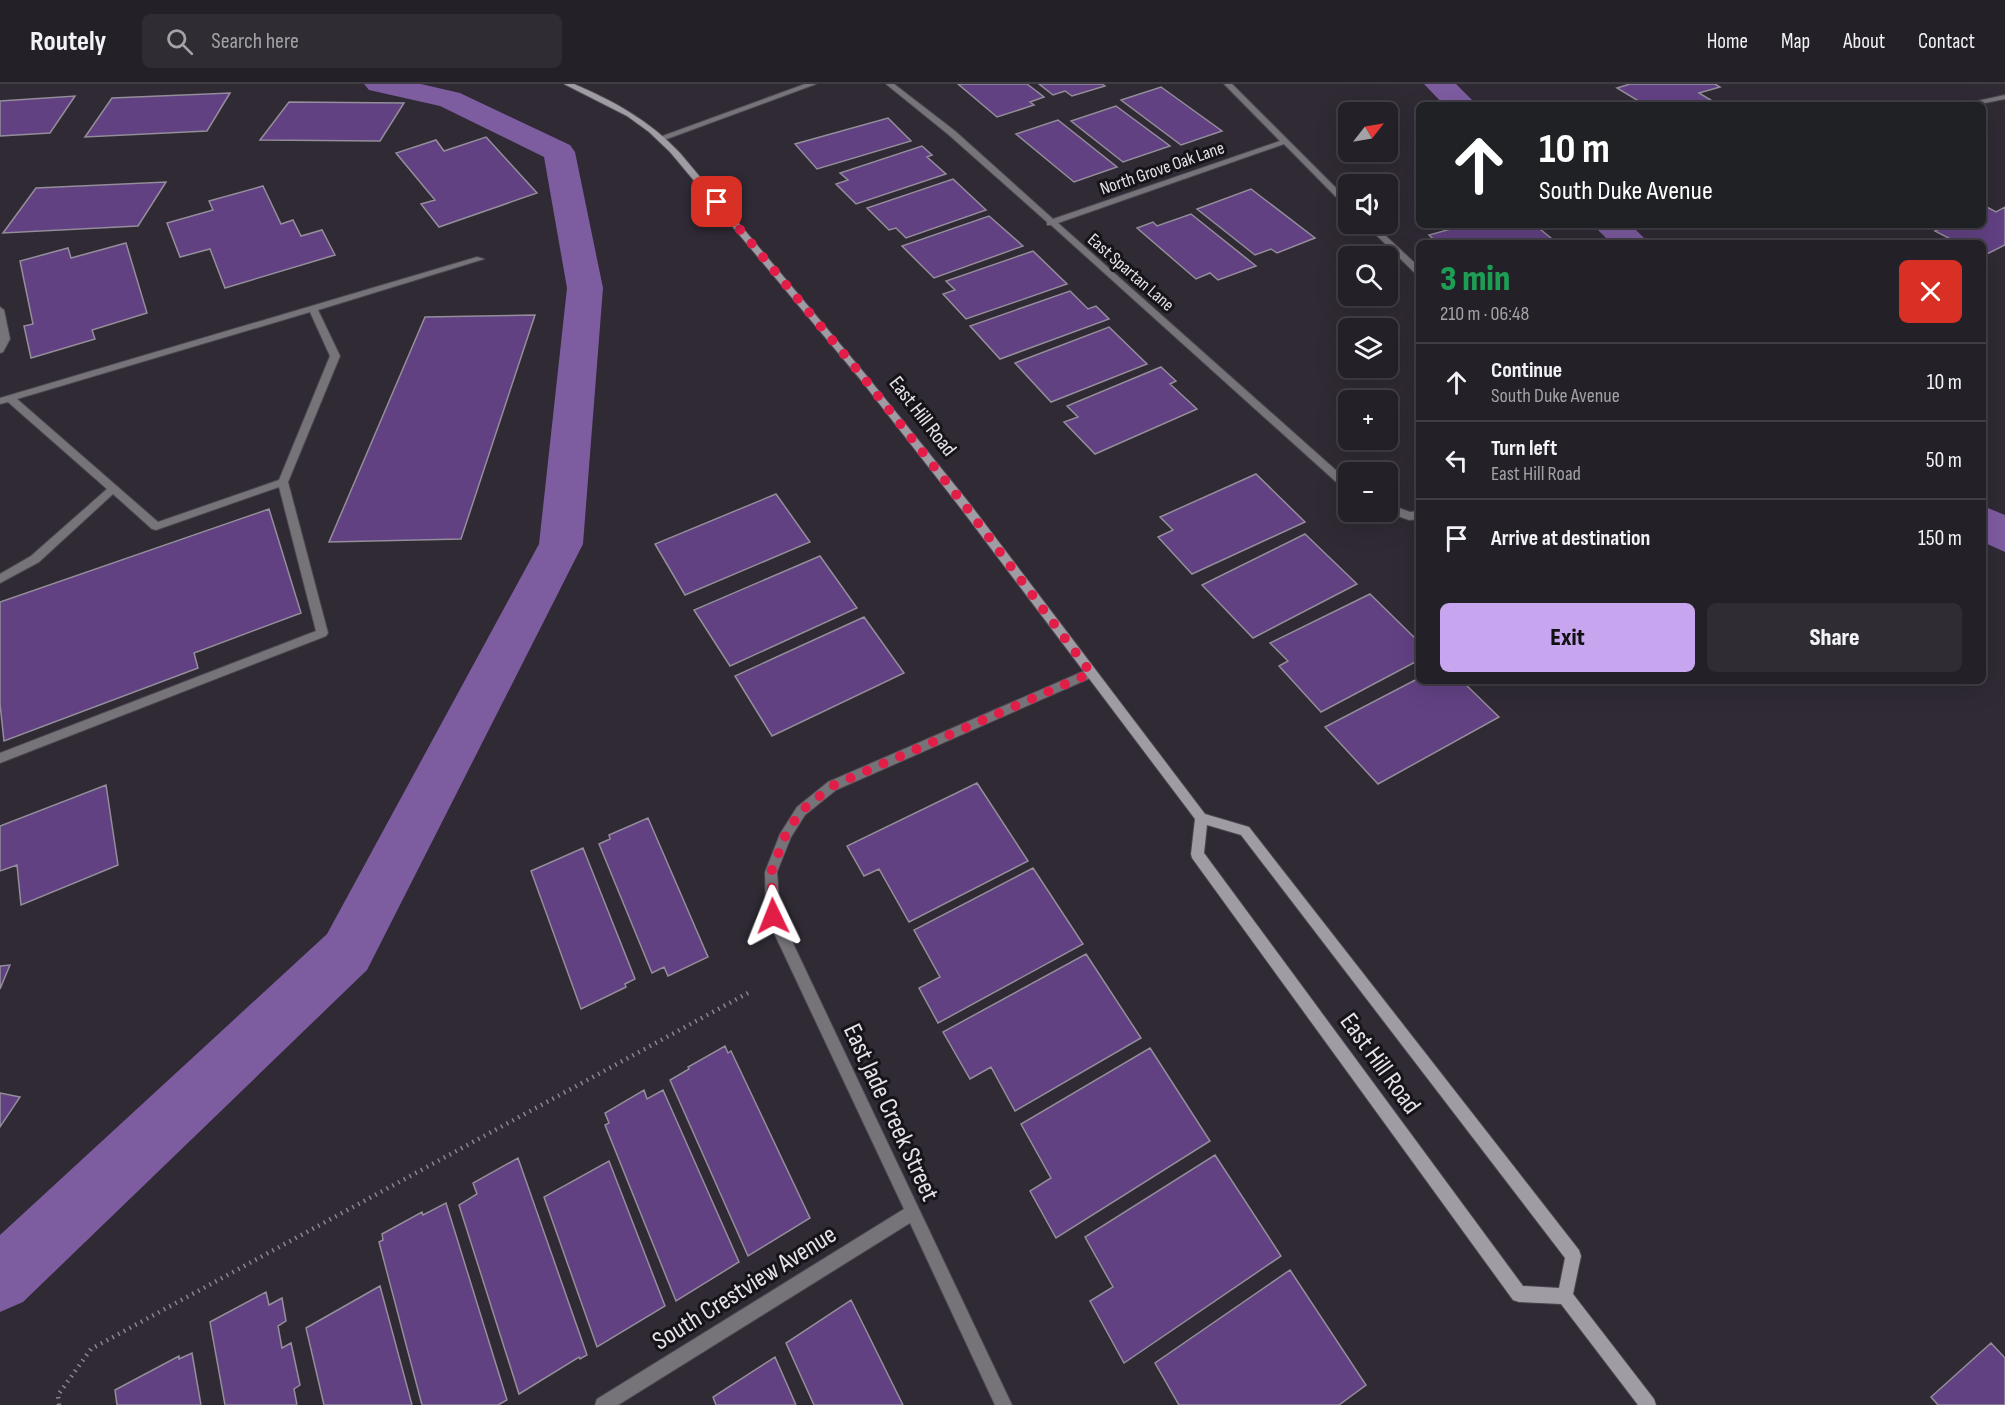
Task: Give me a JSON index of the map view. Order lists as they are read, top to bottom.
{
  "streets": {
    "street": [
      "North Grove Oak Lane",
      "East Spartan Lane",
      "East Hill Road",
      "East Jade Creek Street",
      "South Crestview Avenue"
    ]
  },
  "crossings": [
    ["North Grove Oak Lane", "East Spartan Lane"],
    ["East Hill Road", "East Jade Creek Street"],
    ["East Jade Creek Street", "South Crestview Avenue"]
  ],
  "north": "top right",
  "page": {
    "header": "Routely",
    "search": "Search here",
    "nav": [
      "Home",
      "Map",
      "About",
      "Contact"
    ],
    "map_buttons": ["+", "−"],
    "turn": ["10 m", "South Duke Avenue"],
    "heading": ["3 min", "210 m · 06:48"],
    "list": [
      {
        "name": "Continue",
        "note": "South Duke Avenue",
        "value": "10 m"
      },
      {
        "name": "Turn left",
        "note": "East Hill Road",
        "value": "50 m"
      },
      {
        "name": "Arrive at destination",
        "value": "150 m"
      }
    ],
    "buttons": ["Exit", "Share"]
  }
}
